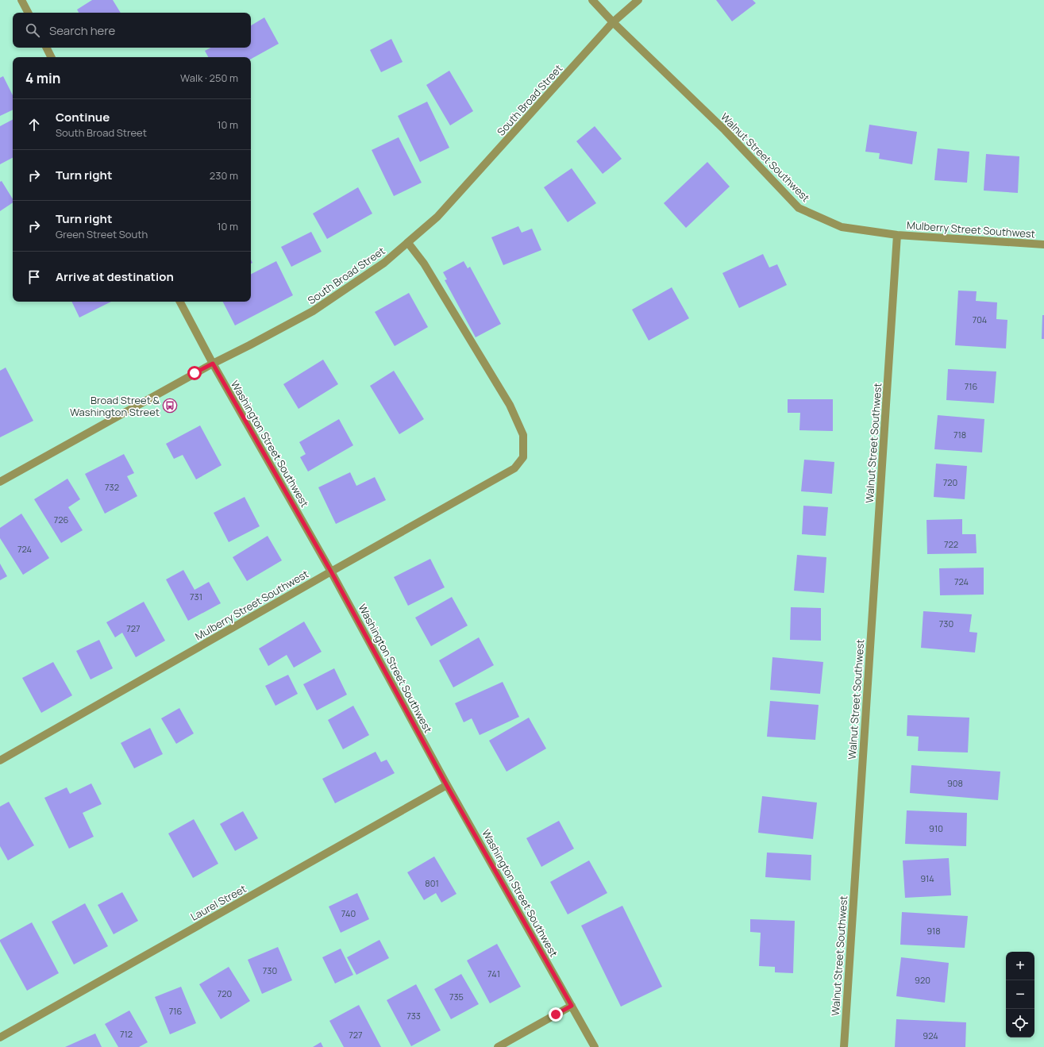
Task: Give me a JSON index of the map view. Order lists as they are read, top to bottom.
{
  "streets": {
    "street": [
      "South Broad Street",
      "Walnut Street Southwest",
      "Mulberry Street Southwest",
      "Washington Street Southwest",
      "Laurel Street"
    ]
  },
  "crossings": [
    ["South Broad Street", "Walnut Street Southwest"],
    ["South Broad Street", "Mulberry Street Southwest"],
    ["South Broad Street", "Washington Street Southwest"],
    ["Walnut Street Southwest", "Mulberry Street Southwest"],
    ["Mulberry Street Southwest", "Washington Street Southwest"],
    ["Washington Street Southwest", "Laurel Street"]
  ],
  "places": {
    "bus stop": ["Broad Street & Washington Street"]
  },
  "house_numbers": [
    "704",
    "716",
    "718",
    "720",
    "732",
    "726",
    "722",
    "724",
    "724",
    "731",
    "730",
    "727",
    "908",
    "910",
    "914",
    "801",
    "740",
    "918",
    "730",
    "741",
    "920",
    "720",
    "735",
    "716",
    "733",
    "712",
    "727",
    "924"
  ],
  "page": {
    "search": "Search here",
    "heading": ["4 min", "Walk · 250 m"],
    "list": [
      ["Continue", "South Broad Street", "10 m"],
      ["Turn right", "230 m"],
      ["Turn right", "Green Street South", "10 m"],
      "Arrive at destination"
    ],
    "map_buttons": ["+", "−"]
  }
}
